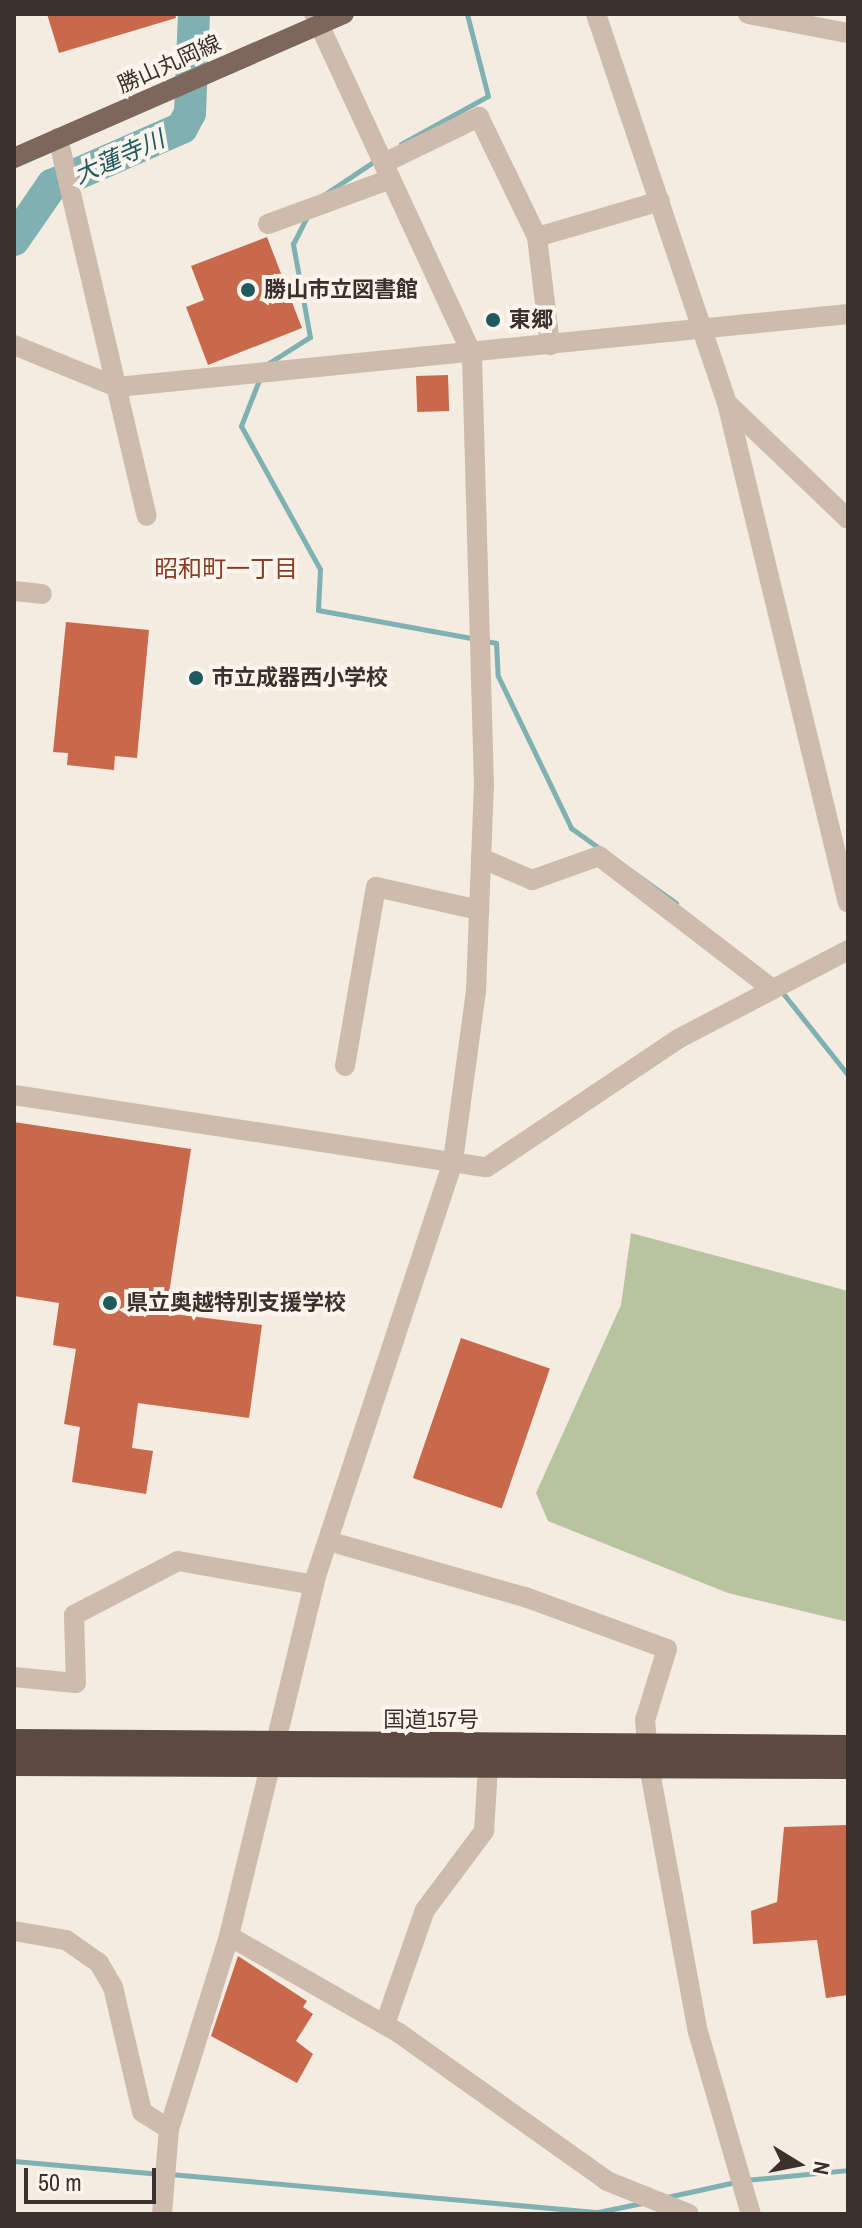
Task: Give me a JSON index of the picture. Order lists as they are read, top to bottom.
{
  "streets": {
    "highway": ["国道157号"],
    "main road": ["勝山丸岡線"]
  },
  "districts": ["昭和町一丁目"],
  "water": ["大蓮寺川"],
  "places": [
    "勝山市立図書館",
    "東郷",
    "市立成器西小学校",
    "県立奥越特別支援学校"
  ],
  "scale_bar": "50 m",
  "north": "right"
}
